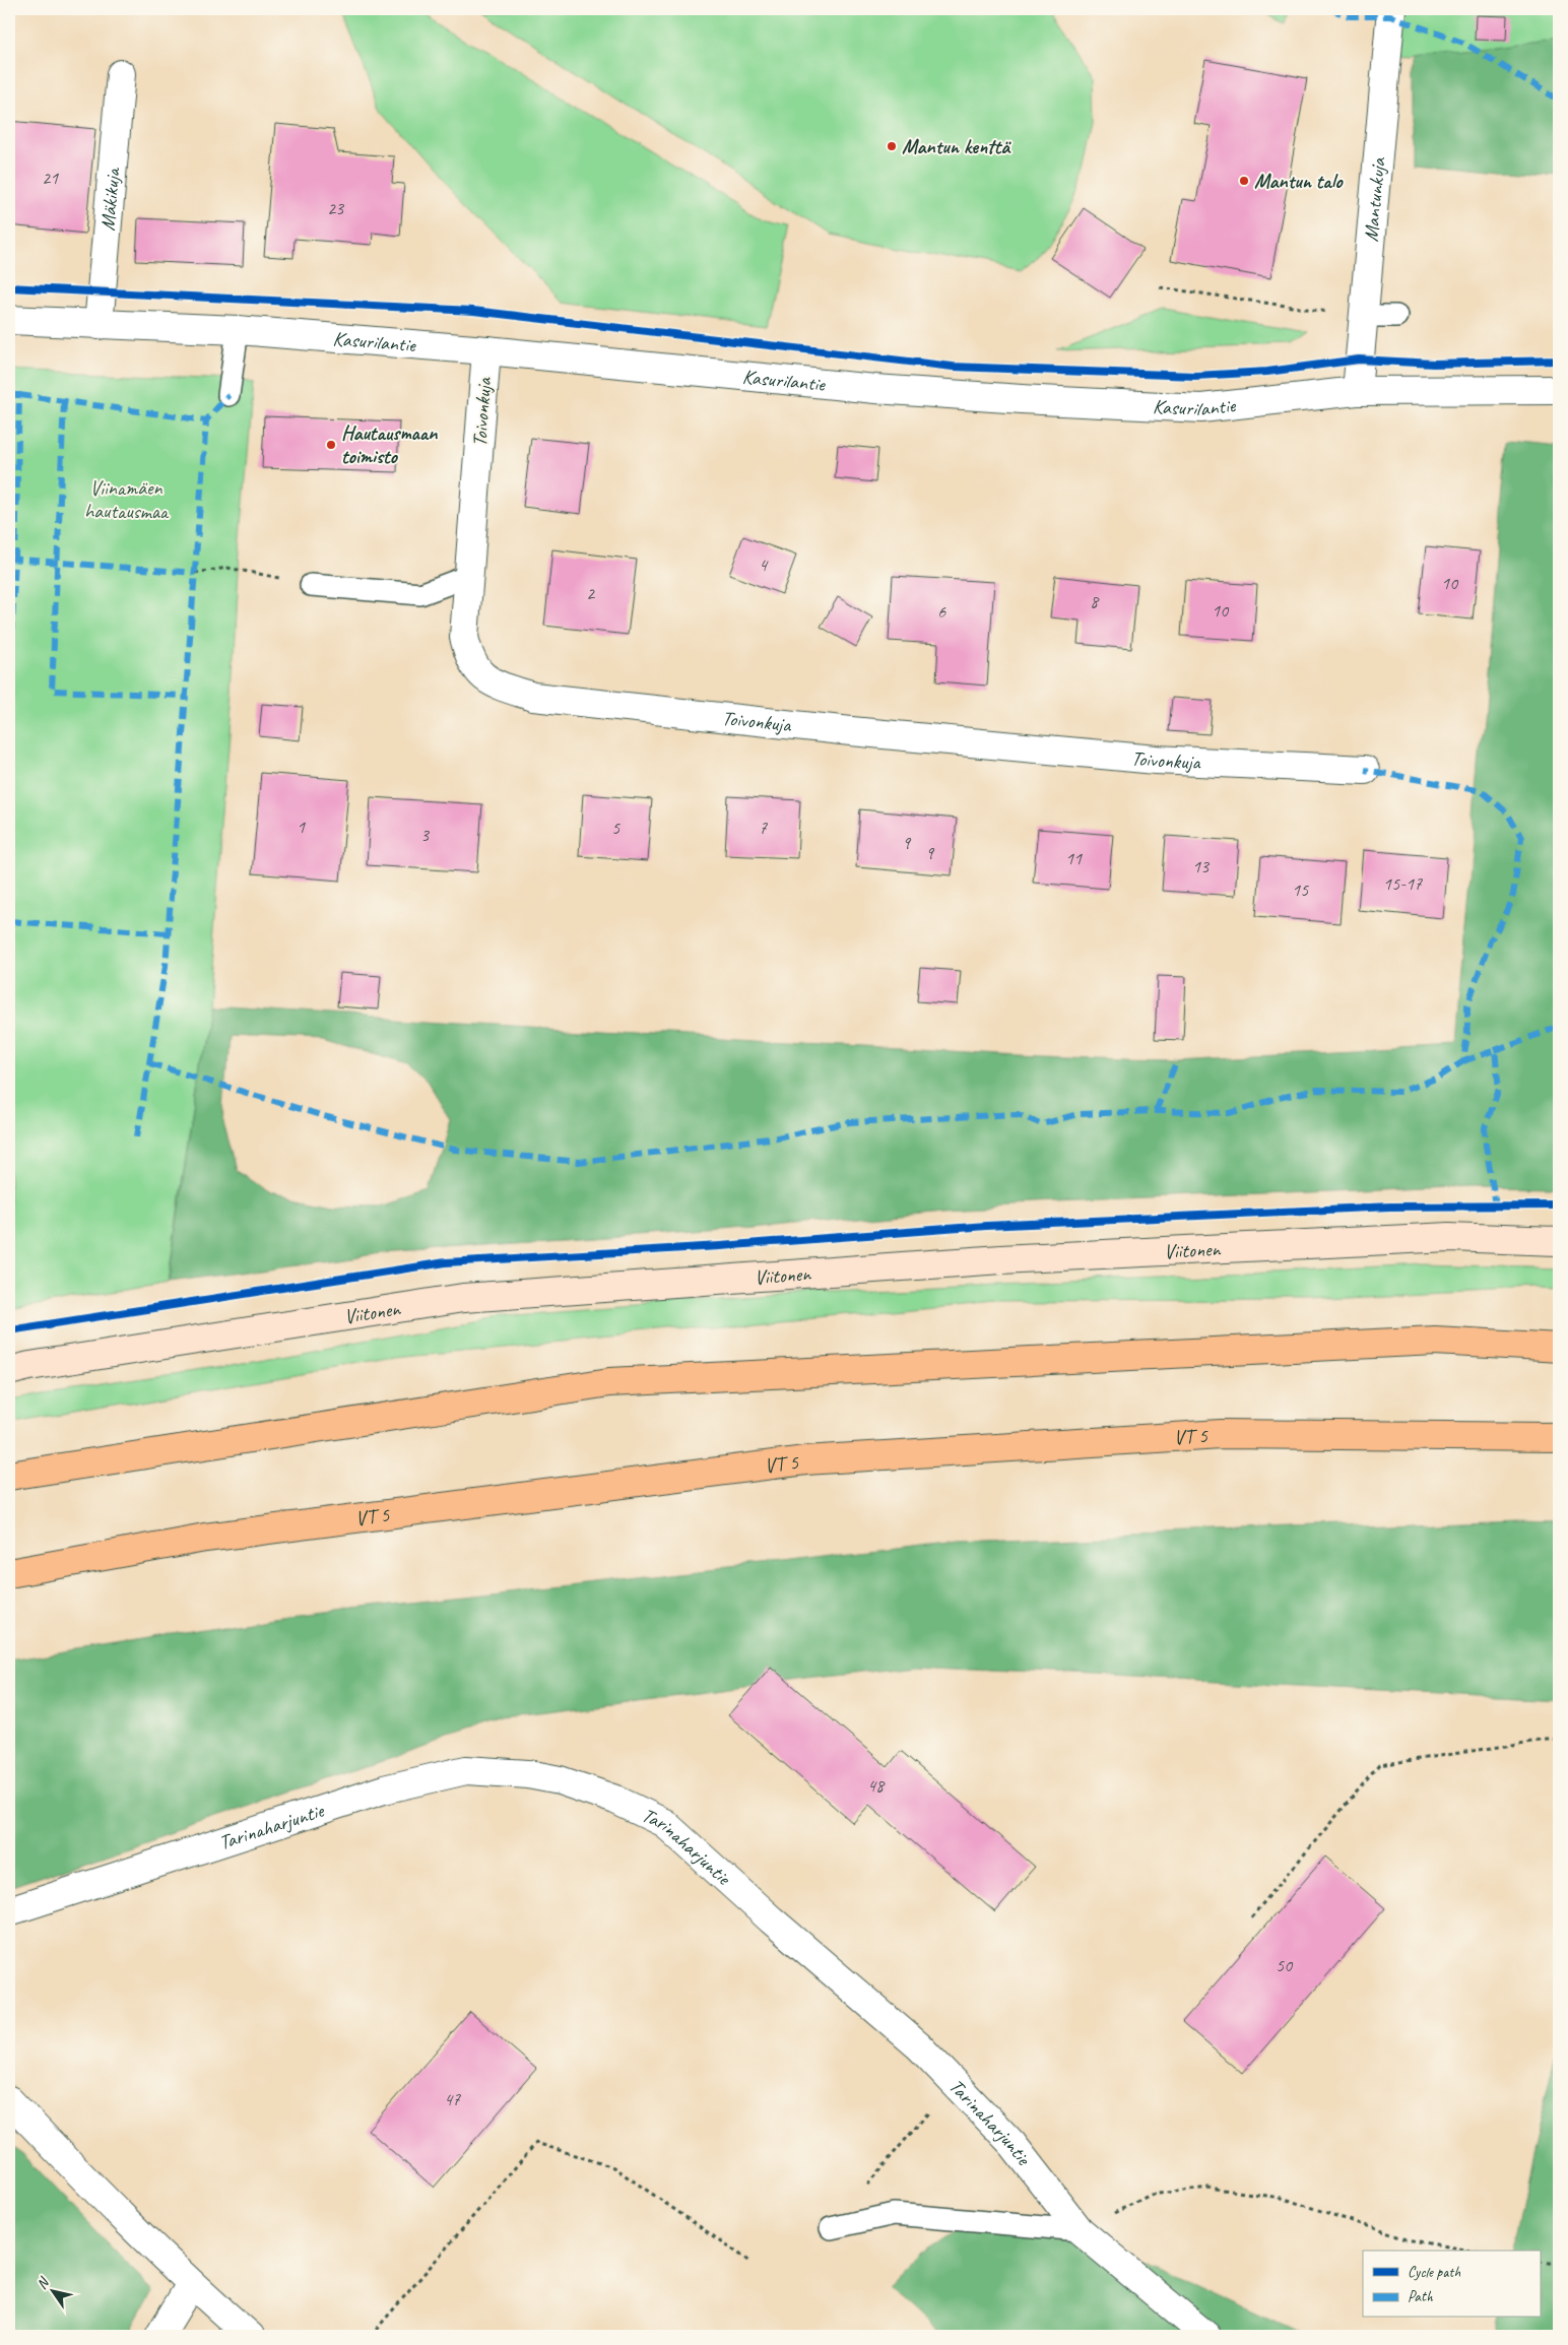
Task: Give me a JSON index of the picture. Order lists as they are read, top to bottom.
{
  "streets": {
    "highway": ["VT 5"],
    "main road": ["Viitonen"],
    "street": [
      "Mäkikuja",
      "Mantunkuja",
      "Kasurilantie",
      "Toivonkuja",
      "Tarinaharjuntie"
    ]
  },
  "crossings": [
    ["Mäkikuja", "Kasurilantie"],
    ["Mantunkuja", "Kasurilantie"],
    ["Kasurilantie", "Toivonkuja"]
  ],
  "parks": ["Viinamäen hautausmaa"],
  "places": ["Mantun kenttä", "Mantun talo", "Hautausmaan toimisto"],
  "house_numbers": [
    "21",
    "23",
    "4",
    "10",
    "2",
    "8",
    "10",
    "6",
    "1",
    "5",
    "7",
    "3",
    "9",
    "9",
    "11",
    "13",
    "15-17",
    "15",
    "48",
    "50",
    "47"
  ],
  "legend": ["Cycle path", "Path"],
  "north": "top left"
}
